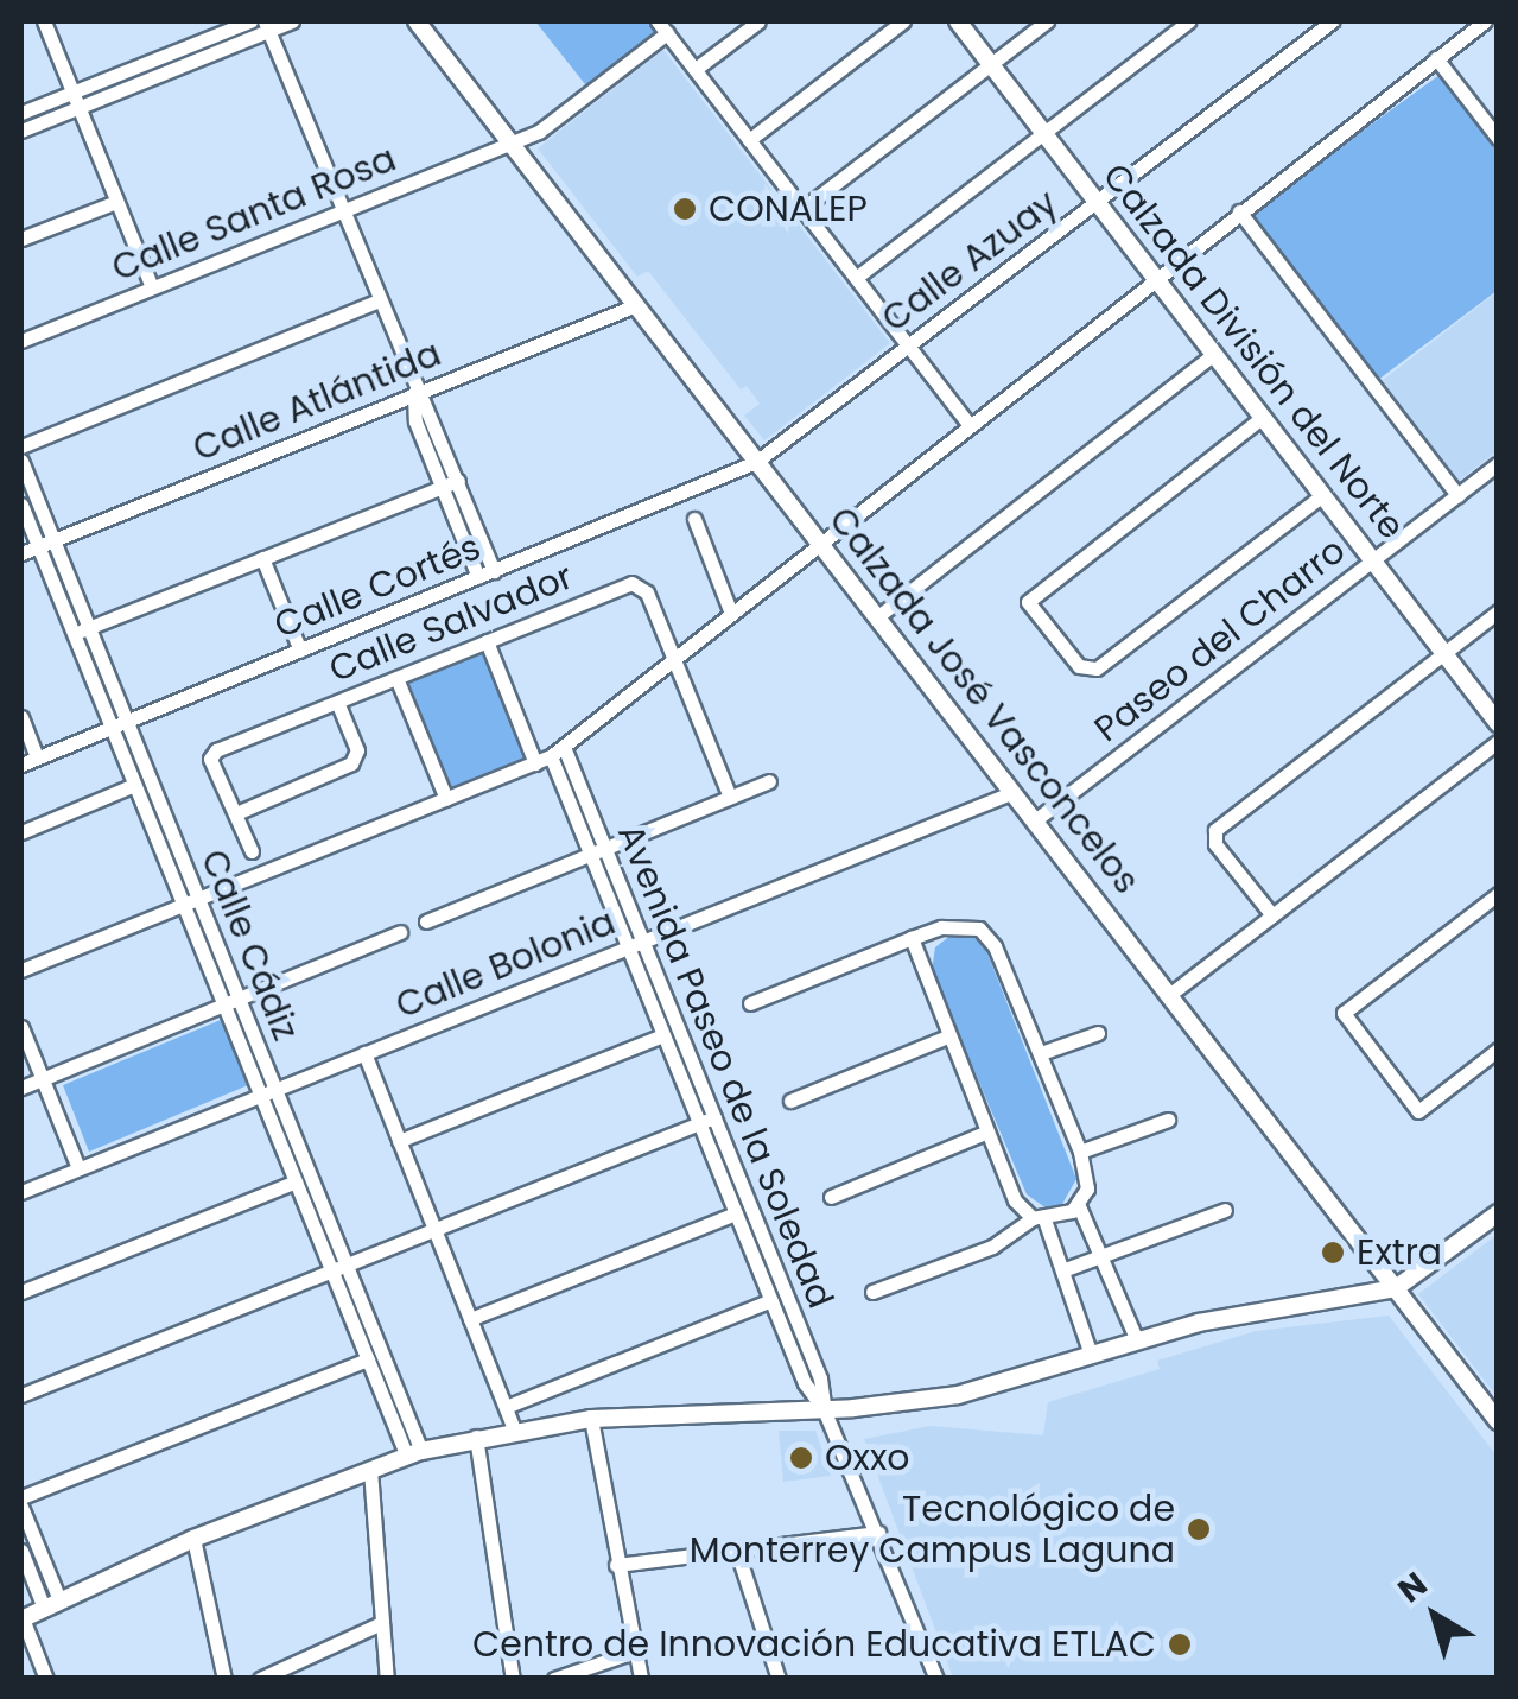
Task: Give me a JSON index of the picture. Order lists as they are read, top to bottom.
{
  "streets": {
    "main road": ["Calzada División del Norte", "Calzada José Vasconcelos"],
    "street": [
      "Calle Santa Rosa",
      "Calle Azuay",
      "Calle Atlántida",
      "Calle Cortés",
      "Calle Salvador",
      "Paseo del Charro",
      "Calle Cádiz",
      "Calle Bolonia",
      "Avenida Paseo de la Soledad"
    ]
  },
  "crossings": [
    ["Calle Santa Rosa", "Calzada José Vasconcelos"],
    ["Calle Azuay", "Calzada División del Norte"],
    ["Calle Azuay", "Calle Cortés"],
    ["Calle Azuay", "Calzada José Vasconcelos"],
    ["Calzada División del Norte", "Paseo del Charro"],
    ["Calle Atlántida", "Calzada José Vasconcelos"],
    ["Calle Atlántida", "Calle Cádiz"],
    ["Calle Cortés", "Calzada José Vasconcelos"],
    ["Calle Cortés", "Calle Cádiz"],
    ["Paseo del Charro", "Calzada José Vasconcelos"],
    ["Calzada José Vasconcelos", "Calle Bolonia"],
    ["Calle Cádiz", "Calle Bolonia"],
    ["Calle Bolonia", "Avenida Paseo de la Soledad"]
  ],
  "places": [
    "CONALEP",
    "Extra",
    "Oxxo",
    "Tecnológico de Monterrey Campus Laguna",
    "Centro de Innovación Educativa ETLAC"
  ],
  "north": "top left"
}
